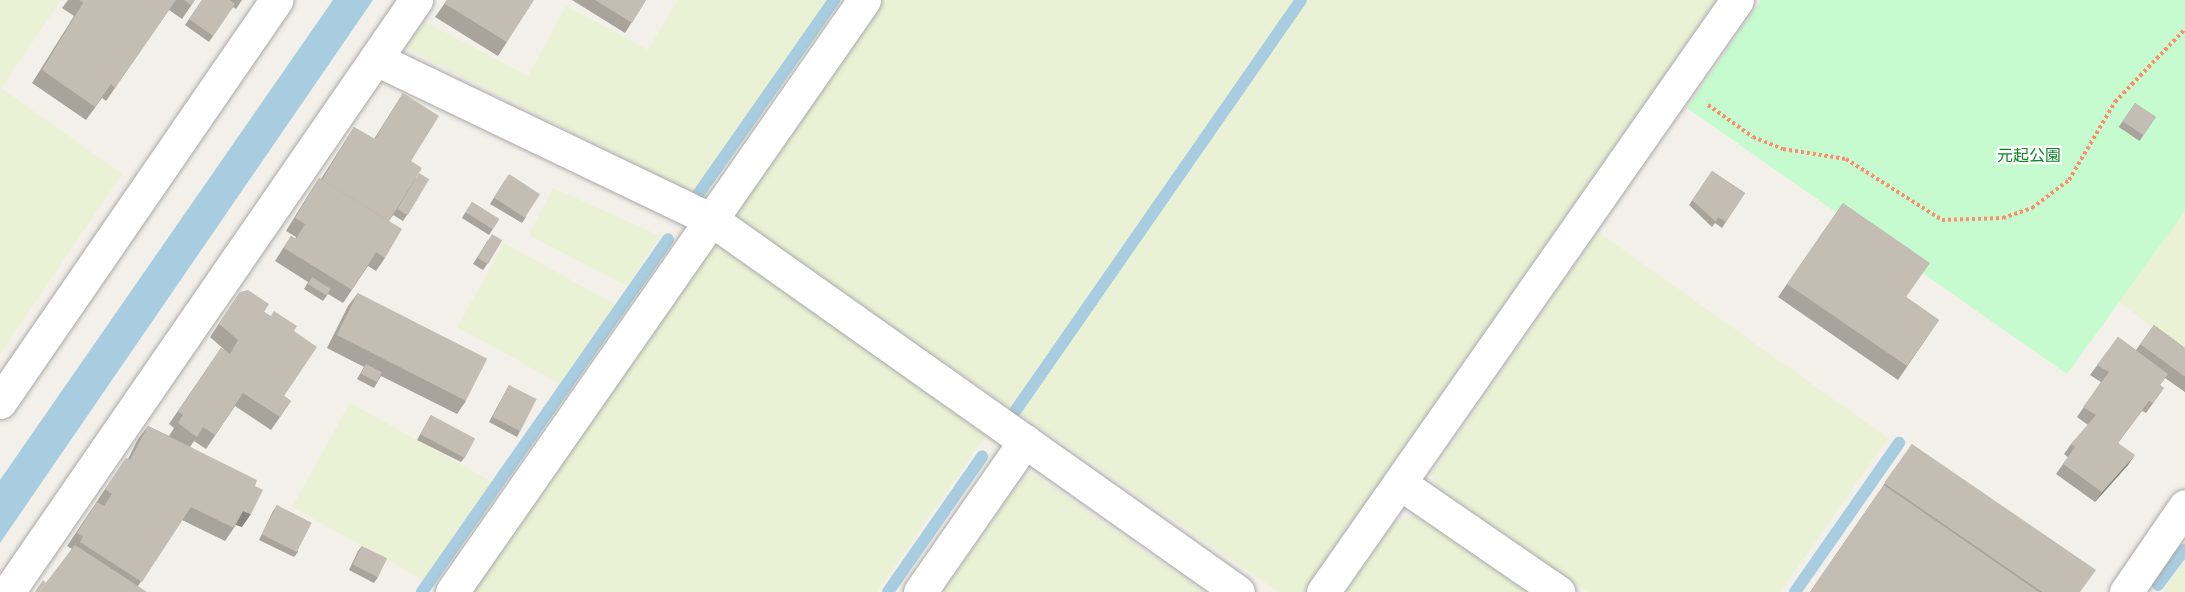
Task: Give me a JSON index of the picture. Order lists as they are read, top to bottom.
{
  "parks": ["元起公園"]
}
